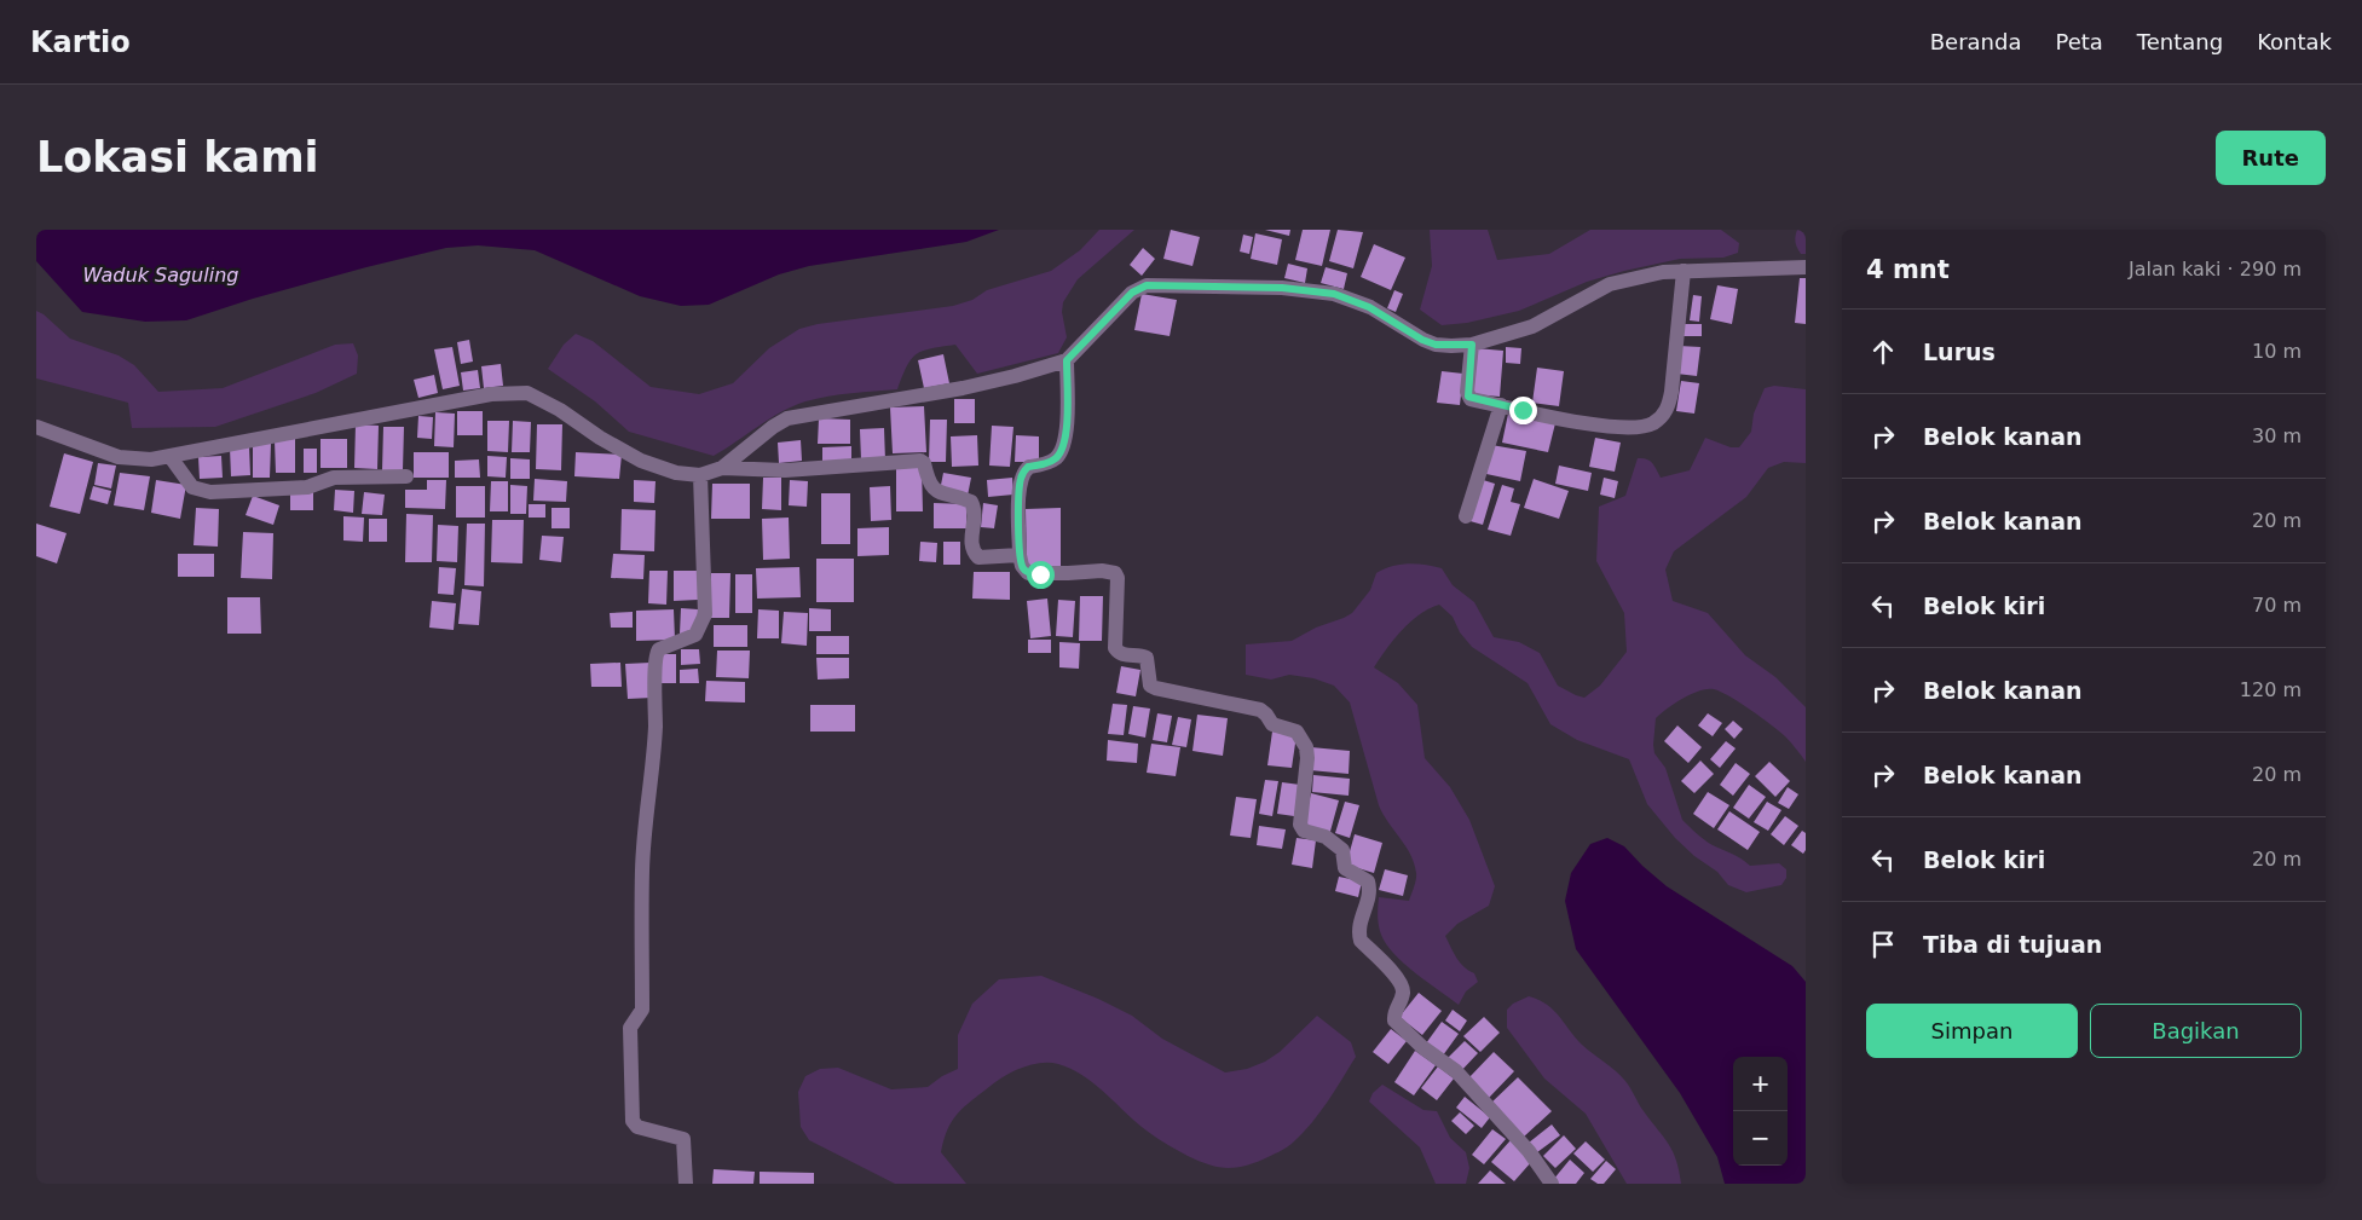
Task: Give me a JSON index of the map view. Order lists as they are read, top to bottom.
{
  "water": ["Waduk Saguling"],
  "page": {
    "header": "Kartio",
    "nav": [
      "Beranda",
      "Peta",
      "Tentang",
      "Kontak"
    ],
    "buttons": [
      "Rute",
      ["Simpan", "Bagikan"]
    ],
    "title": "Lokasi kami",
    "heading": ["4 mnt", "Jalan kaki · 290 m"],
    "list": [
      ["Lurus", "10 m"],
      ["Belok kanan", "30 m"],
      ["Belok kanan", "20 m"],
      ["Belok kiri", "70 m"],
      ["Belok kanan", "120 m"],
      ["Belok kanan", "20 m"],
      ["Belok kiri", "20 m"],
      "Tiba di tujuan"
    ],
    "map_buttons": ["+", "−"]
  }
}
